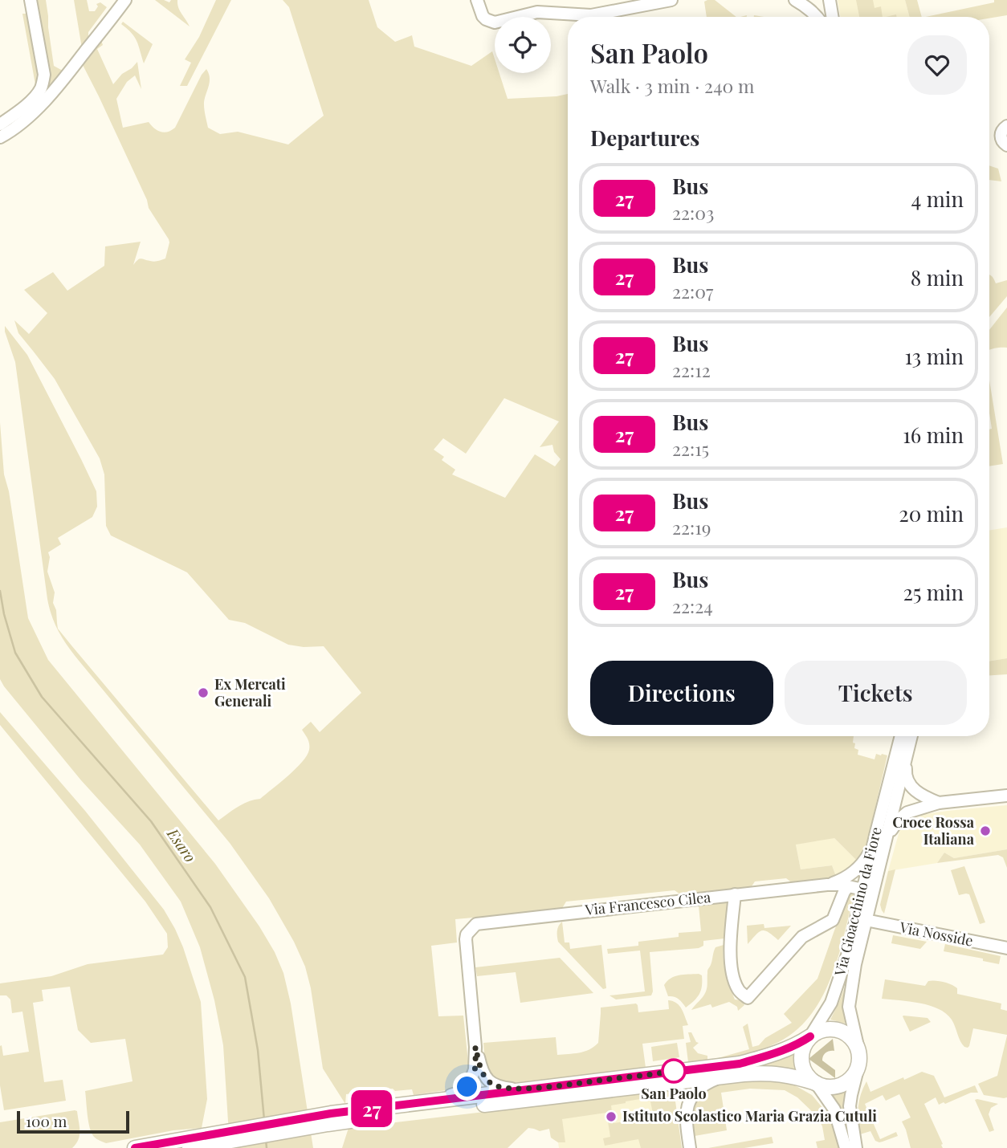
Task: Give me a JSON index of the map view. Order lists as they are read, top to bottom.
{
  "streets": {
    "street": ["Via Gioacchino da Fiore", "Via Francesco Cilea", "Via Nosside"]
  },
  "crossings": [
    ["Via Gioacchino da Fiore", "Via Nosside"]
  ],
  "water": ["Esaro"],
  "places": [
    "Ex Mercati Generali",
    "Croce Rossa Italiana",
    "San Paolo",
    "Istituto Scolastico Maria Grazia Cutuli"
  ],
  "lines": ["bus line 27"],
  "scale_bar": "100 m",
  "page": {
    "on_map": "27",
    "heading": [
      ["San Paolo", "Walk · 3 min · 240 m"],
      "Departures"
    ],
    "list": [
      {
        "mark": "27",
        "name": "Bus",
        "note": "22:03",
        "value": "4 min"
      },
      {
        "mark": "27",
        "name": "Bus",
        "note": "22:07",
        "value": "8 min"
      },
      {
        "mark": "27",
        "name": "Bus",
        "note": "22:12",
        "value": "13 min"
      },
      {
        "mark": "27",
        "name": "Bus",
        "note": "22:15",
        "value": "16 min"
      },
      {
        "mark": "27",
        "name": "Bus",
        "note": "22:19",
        "value": "20 min"
      },
      {
        "mark": "27",
        "name": "Bus",
        "note": "22:24",
        "value": "25 min"
      }
    ],
    "buttons": ["Directions", "Tickets"],
    "scale": "100 m"
  }
}
